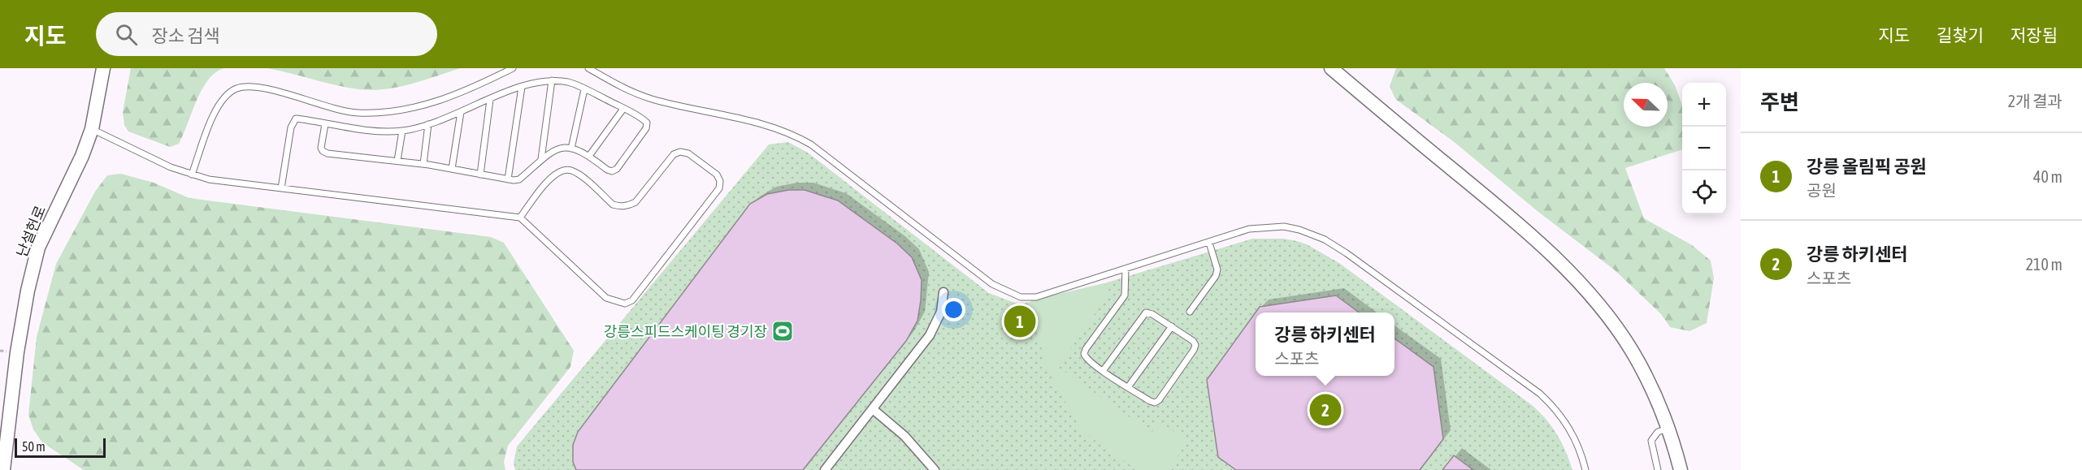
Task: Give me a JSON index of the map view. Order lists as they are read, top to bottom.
{
  "streets": {
    "street": ["난설헌로"]
  },
  "places": {
    "sports": ["강릉스피드스케이팅 경기장"]
  },
  "scale_bar": "50 m",
  "north": "top left",
  "page": {
    "header": "지도",
    "search": "장소 검색",
    "nav": ["지도", "길찾기", "저장됨"],
    "heading": ["주변", "2개 결과"],
    "map_buttons": ["+", "−"],
    "list": [
      {
        "mark": "1",
        "name": "강릉 올림픽 공원",
        "note": "공원",
        "value": "40 m"
      },
      {
        "mark": "2",
        "name": "강릉 하키센터",
        "note": "스포츠",
        "value": "210 m"
      }
    ],
    "pins": ["1", "2"],
    "popup": ["강릉 하키센터", "스포츠"],
    "scale": "50 m"
  }
}
